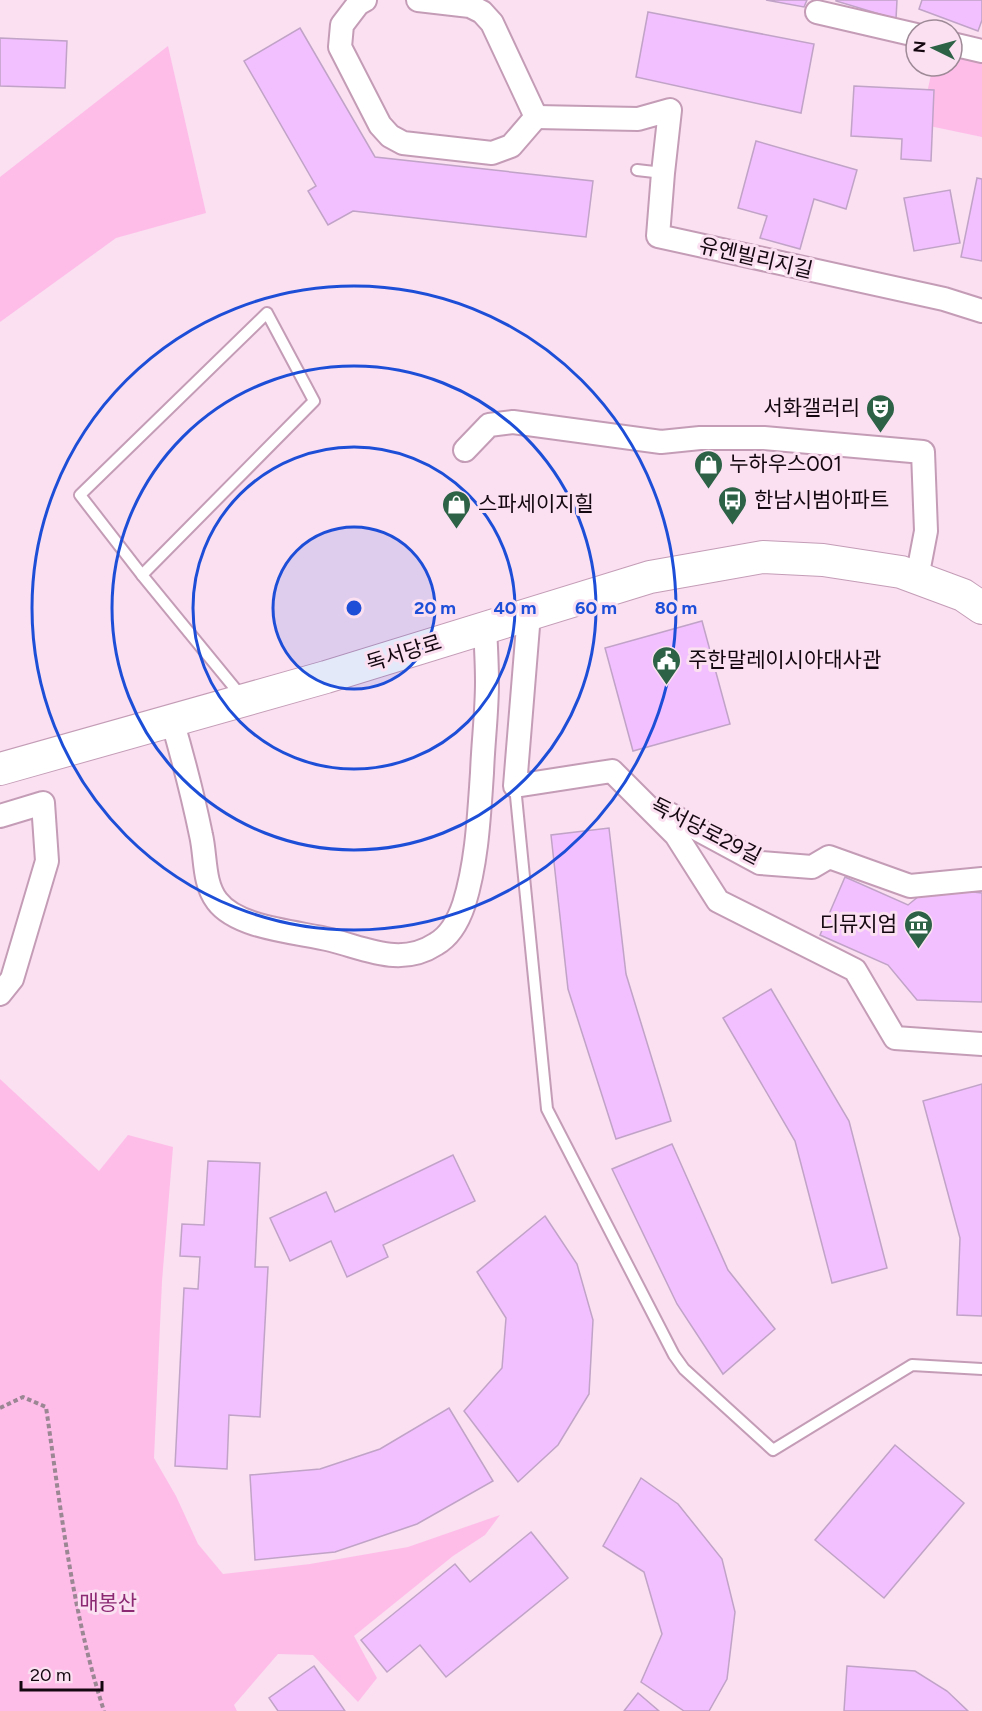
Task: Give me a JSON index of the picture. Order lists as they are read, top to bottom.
{
  "streets": {
    "main road": ["독서당로"],
    "street": ["유엔빌리지길", "독서당로29길"]
  },
  "parks": ["매봉산"],
  "places": {
    "theatre": ["서화갤러리"],
    "shop": ["누하우스001", "스파세이지힐"],
    "bus stop": ["한남시범아파트"],
    "public building": ["주한말레이시아대사관"],
    "museum": ["디뮤지엄"]
  },
  "scale_bar": "20 m",
  "north": "left",
  "rings": [
    "20 m",
    "40 m",
    "60 m",
    "80 m"
  ]
}
